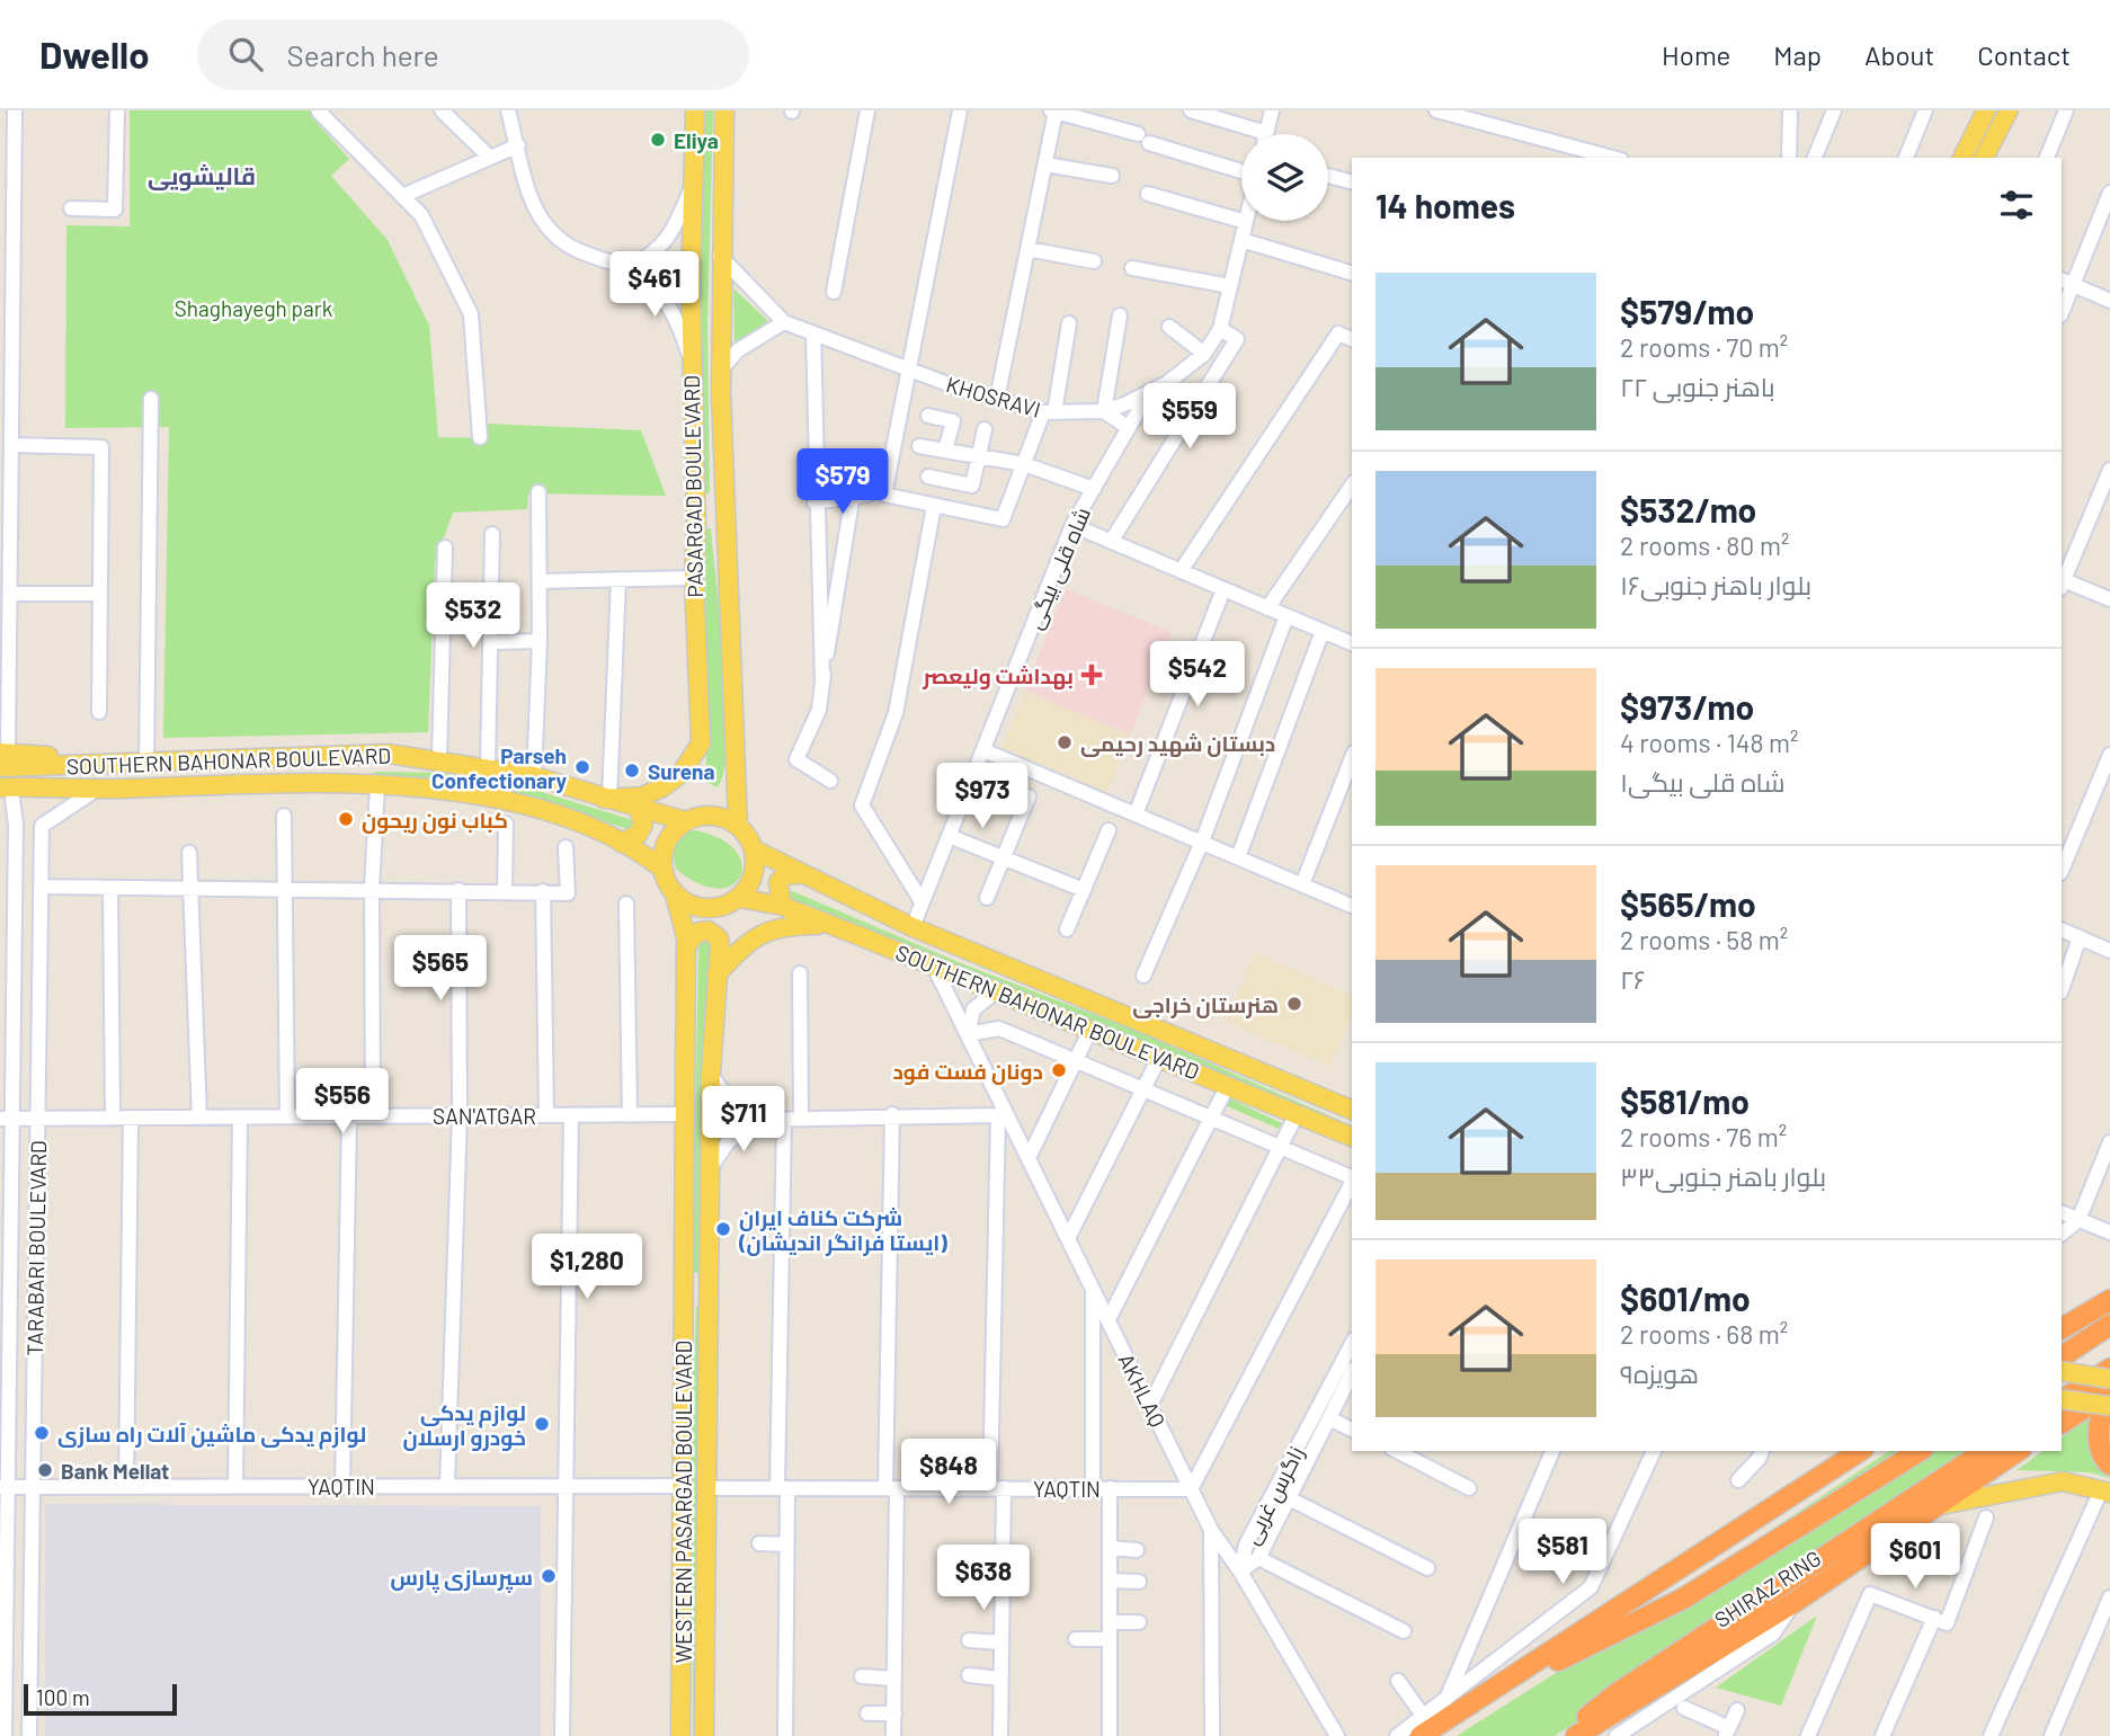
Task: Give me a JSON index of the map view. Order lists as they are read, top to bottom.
{
  "streets": {
    "highway": ["SHIRAZ RING"],
    "main road": ["PASARGAD BOULEVARD", "SOUTHERN BAHONAR BOULEVARD", "WESTERN PASARGAD BOULEVARD"],
    "street": [
      "KHOSRAVI",
      "شاه قلی بیگی",
      "SAN'ATGAR",
      "TARABARI BOULEVARD",
      "AKHLAQ",
      "YAQTIN",
      "زاگرس غربی"
    ]
  },
  "crossings": [
    ["KHOSRAVI", "شاه قلی بیگی"],
    ["PASARGAD BOULEVARD", "SOUTHERN BAHONAR BOULEVARD"],
    ["PASARGAD BOULEVARD", "WESTERN PASARGAD BOULEVARD"],
    ["شاه قلی بیگی", "SOUTHERN BAHONAR BOULEVARD"],
    ["SOUTHERN BAHONAR BOULEVARD", "TARABARI BOULEVARD"],
    ["SOUTHERN BAHONAR BOULEVARD", "AKHLAQ"],
    ["SOUTHERN BAHONAR BOULEVARD", "WESTERN PASARGAD BOULEVARD"],
    ["SAN'ATGAR", "TARABARI BOULEVARD"],
    ["SAN'ATGAR", "WESTERN PASARGAD BOULEVARD"],
    ["TARABARI BOULEVARD", "YAQTIN"],
    ["AKHLAQ", "YAQTIN"],
    ["AKHLAQ", "زاگرس غربی"],
    ["YAQTIN", "WESTERN PASARGAD BOULEVARD"]
  ],
  "districts": ["قالیشویی"],
  "parks": ["Shaghayegh park"],
  "places": {
    "other": [
      "Eliya",
      "دبستان شهید رحیمی",
      "Parseh Confectionary",
      "Surena",
      "کباب نون ریحون",
      "هنرستان خراجی",
      "دونان فست فود",
      "شرکت کناف ایران (ایستا فرانگر اندیشان)",
      "لوازم یدکی خودرو ارسلان",
      "لوازم یدکی ماشین آلات راه سازی",
      "Bank Mellat",
      "سپرسازی پارس"
    ],
    "health": ["بهداشت ولیعصر"]
  },
  "scale_bar": "100 m",
  "page": {
    "header": "Dwello",
    "search": "Search here",
    "nav": [
      "Home",
      "Map",
      "About",
      "Contact"
    ],
    "heading": "14 homes",
    "price": [
      "$461",
      "$559",
      "$579",
      "$532",
      "$542",
      "$973",
      "$565",
      "$556",
      "$711",
      "$1,280",
      "$848",
      "$581",
      "$601",
      "$638"
    ],
    "list": [
      {
        "name": "$579/mo",
        "note": "2 rooms · 70 m² · ۲۲ باهنر جنوبی"
      },
      {
        "name": "$532/mo",
        "note": "2 rooms · 80 m² · بلوار باهنر جنوبی۱۶"
      },
      {
        "name": "$973/mo",
        "note": "4 rooms · 148 m² · شاه قلی بیگی۱"
      },
      {
        "name": "$565/mo",
        "note": "2 rooms · 58 m² · ۲۶"
      },
      {
        "name": "$581/mo",
        "note": "2 rooms · 76 m² · بلوار باهنر جنوبی۳۳"
      },
      {
        "name": "$601/mo",
        "note": "2 rooms · 68 m² · هویزه۹"
      }
    ],
    "scale": "100 m"
  }
}
